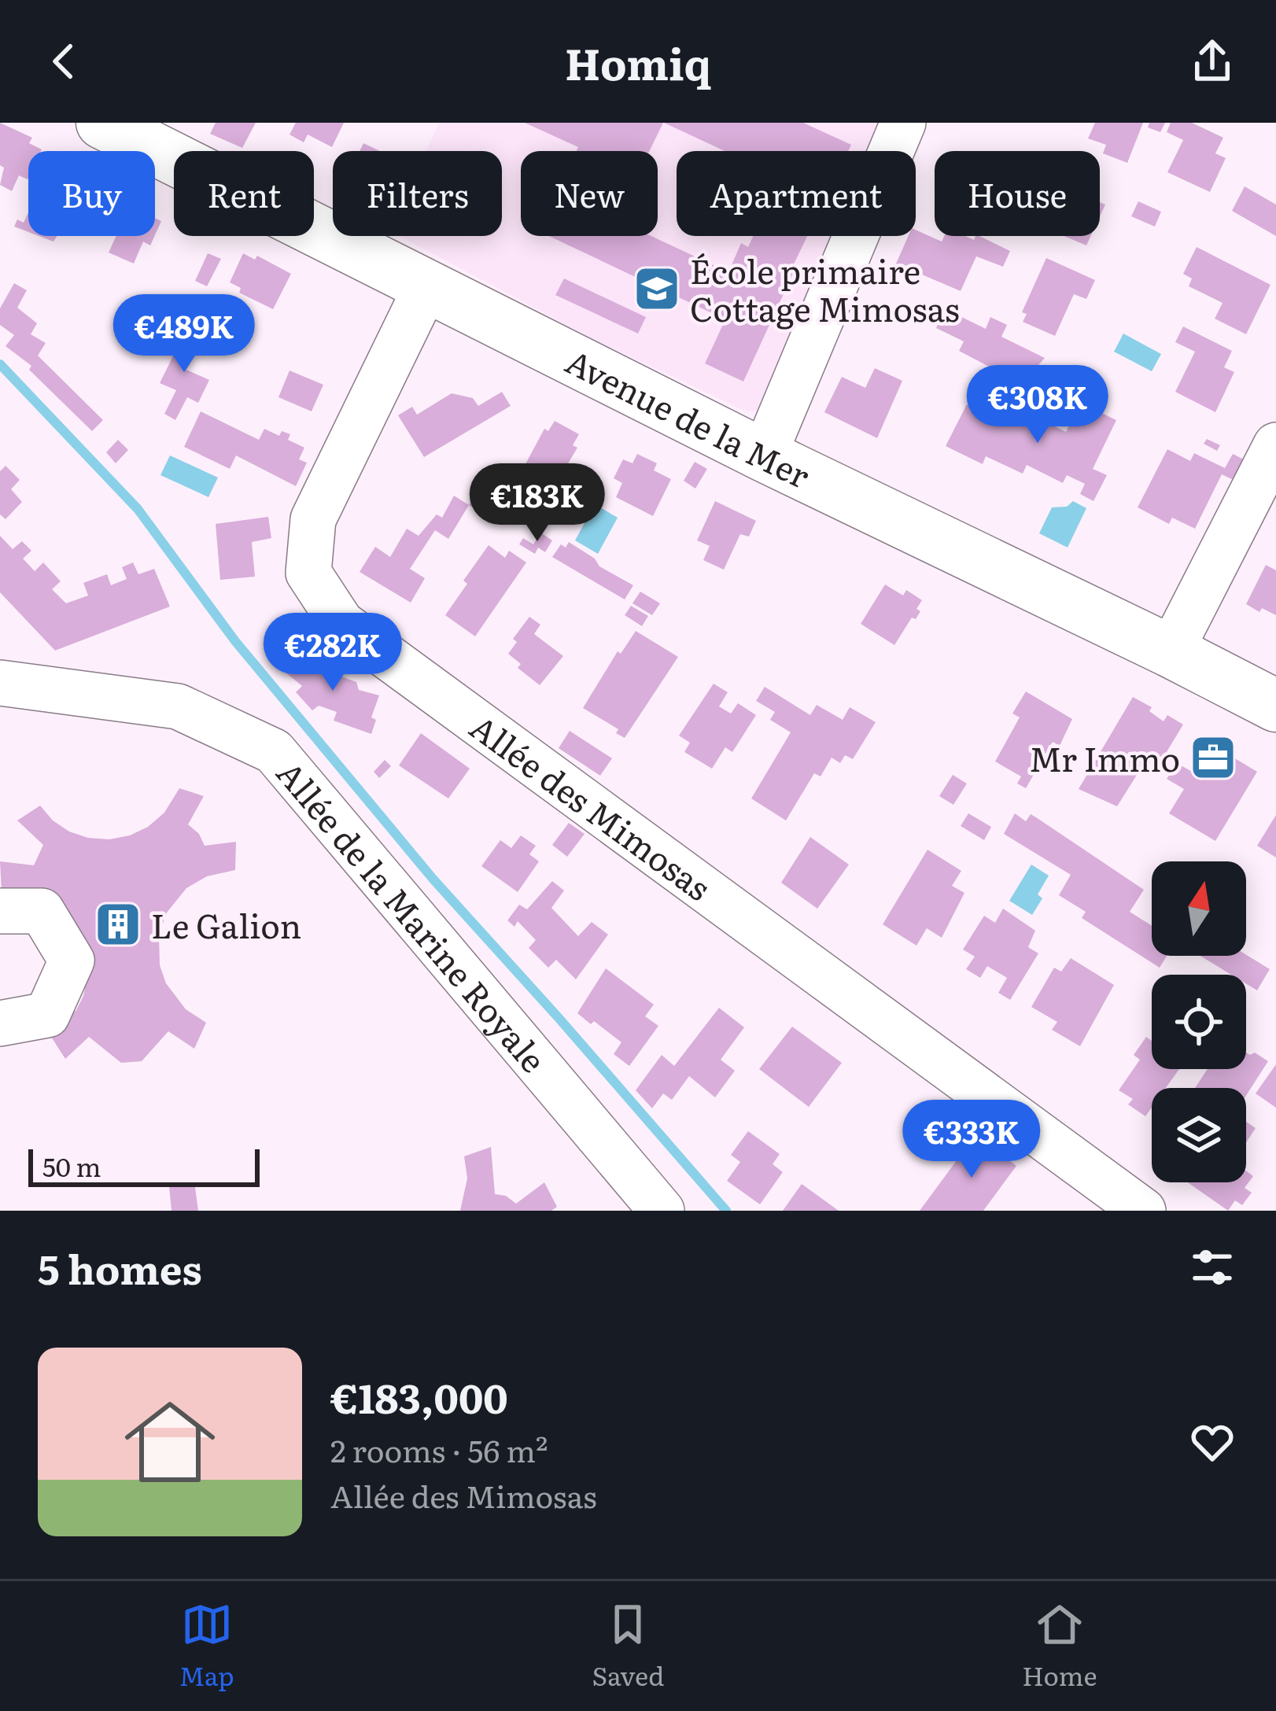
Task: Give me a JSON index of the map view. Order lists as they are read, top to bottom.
{
  "streets": {
    "main road": ["Avenue de la Mer"],
    "street": ["Allée des Mimosas", "Allée de la Marine Royale"]
  },
  "crossings": [
    ["Avenue de la Mer", "Allée des Mimosas"]
  ],
  "places": {
    "school or university": ["École primaire Cottage Mimosas"],
    "office": ["Mr Immo"],
    "building": ["Le Galion"]
  },
  "scale_bar": "50 m",
  "north": "top",
  "page": {
    "header": "Homiq",
    "chip": [
      "Buy",
      "Rent",
      "Filters",
      "New",
      "Apartment",
      "House"
    ],
    "price": [
      "€489K",
      "€308K",
      "€183K",
      "€282K",
      "€333K"
    ],
    "scale": "50 m",
    "heading": "5 homes",
    "list": [
      {
        "name": "€183,000",
        "note": "2 rooms · 56 m² · Allée des Mimosas"
      }
    ],
    "tabs": ["Map", "Saved", "Home"]
  }
}
